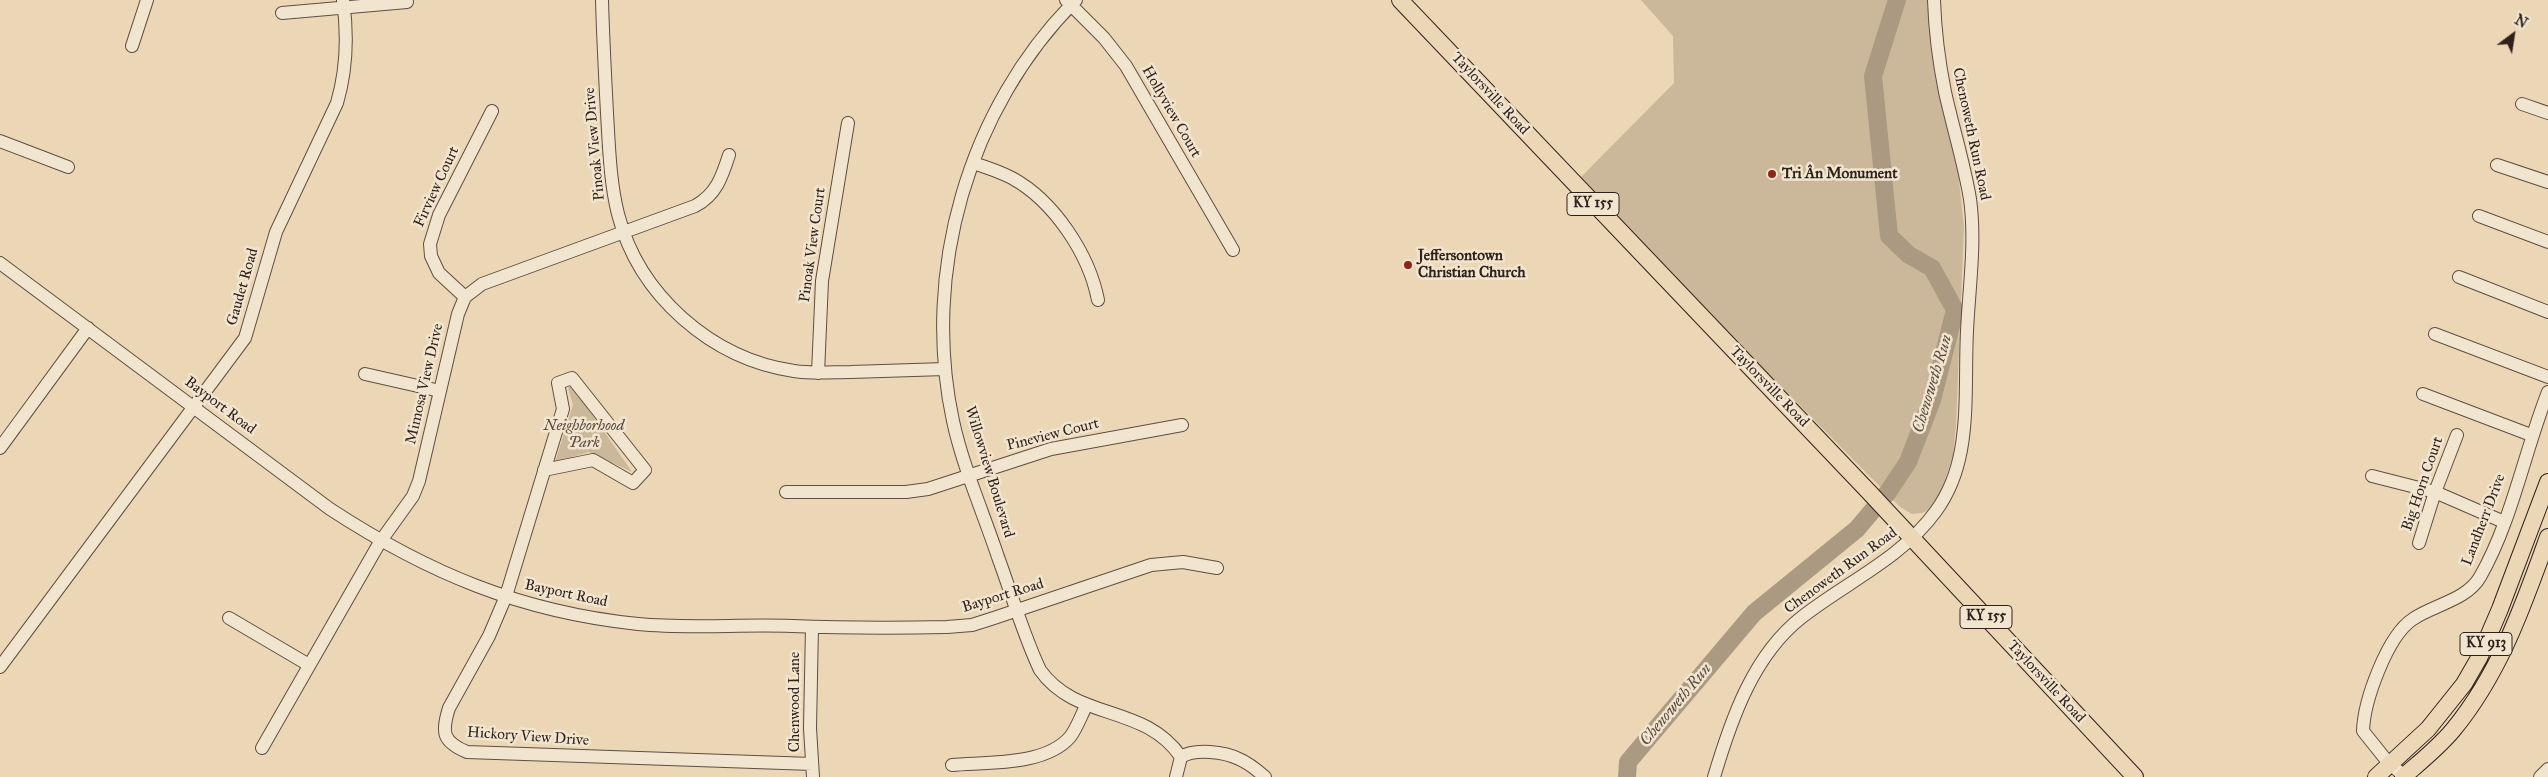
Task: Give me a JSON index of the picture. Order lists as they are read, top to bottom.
{
  "streets": {
    "main road": ["Taylorsville Road", "KY 155", "KY 913"],
    "street": [
      "Hollyview Court",
      "Chenoweth Run Road",
      "Pinoak View Drive",
      "Firview Court",
      "Pinoak View Court",
      "Gaudet Road",
      "Mimosa View Drive",
      "Bayport Road",
      "Pineview Court",
      "Willowview Boulevard",
      "Big Horn Court",
      "Landherr Drive",
      "Chenwood Lane",
      "Hickory View Drive"
    ]
  },
  "crossings": [
    ["Taylorsville Road", "Chenoweth Run Road"],
    ["Hollyview Court", "Willowview Boulevard"],
    ["Pinoak View Drive", "Pinoak View Court"],
    ["Pinoak View Drive", "Willowview Boulevard"],
    ["Firview Court", "Mimosa View Drive"],
    ["Gaudet Road", "Bayport Road"],
    ["Mimosa View Drive", "Bayport Road"],
    ["Bayport Road", "Willowview Boulevard"],
    ["Bayport Road", "Chenwood Lane"],
    ["Bayport Road", "Hickory View Drive"],
    ["Pineview Court", "Willowview Boulevard"],
    ["Landherr Drive", "KY 913"],
    ["Chenwood Lane", "Hickory View Drive"]
  ],
  "water": ["Chenoweth Run"],
  "parks": ["Neighborhood Park"],
  "places": ["Tri Ân Monument", "Jeffersontown Christian Church"],
  "north": "top right"
}
